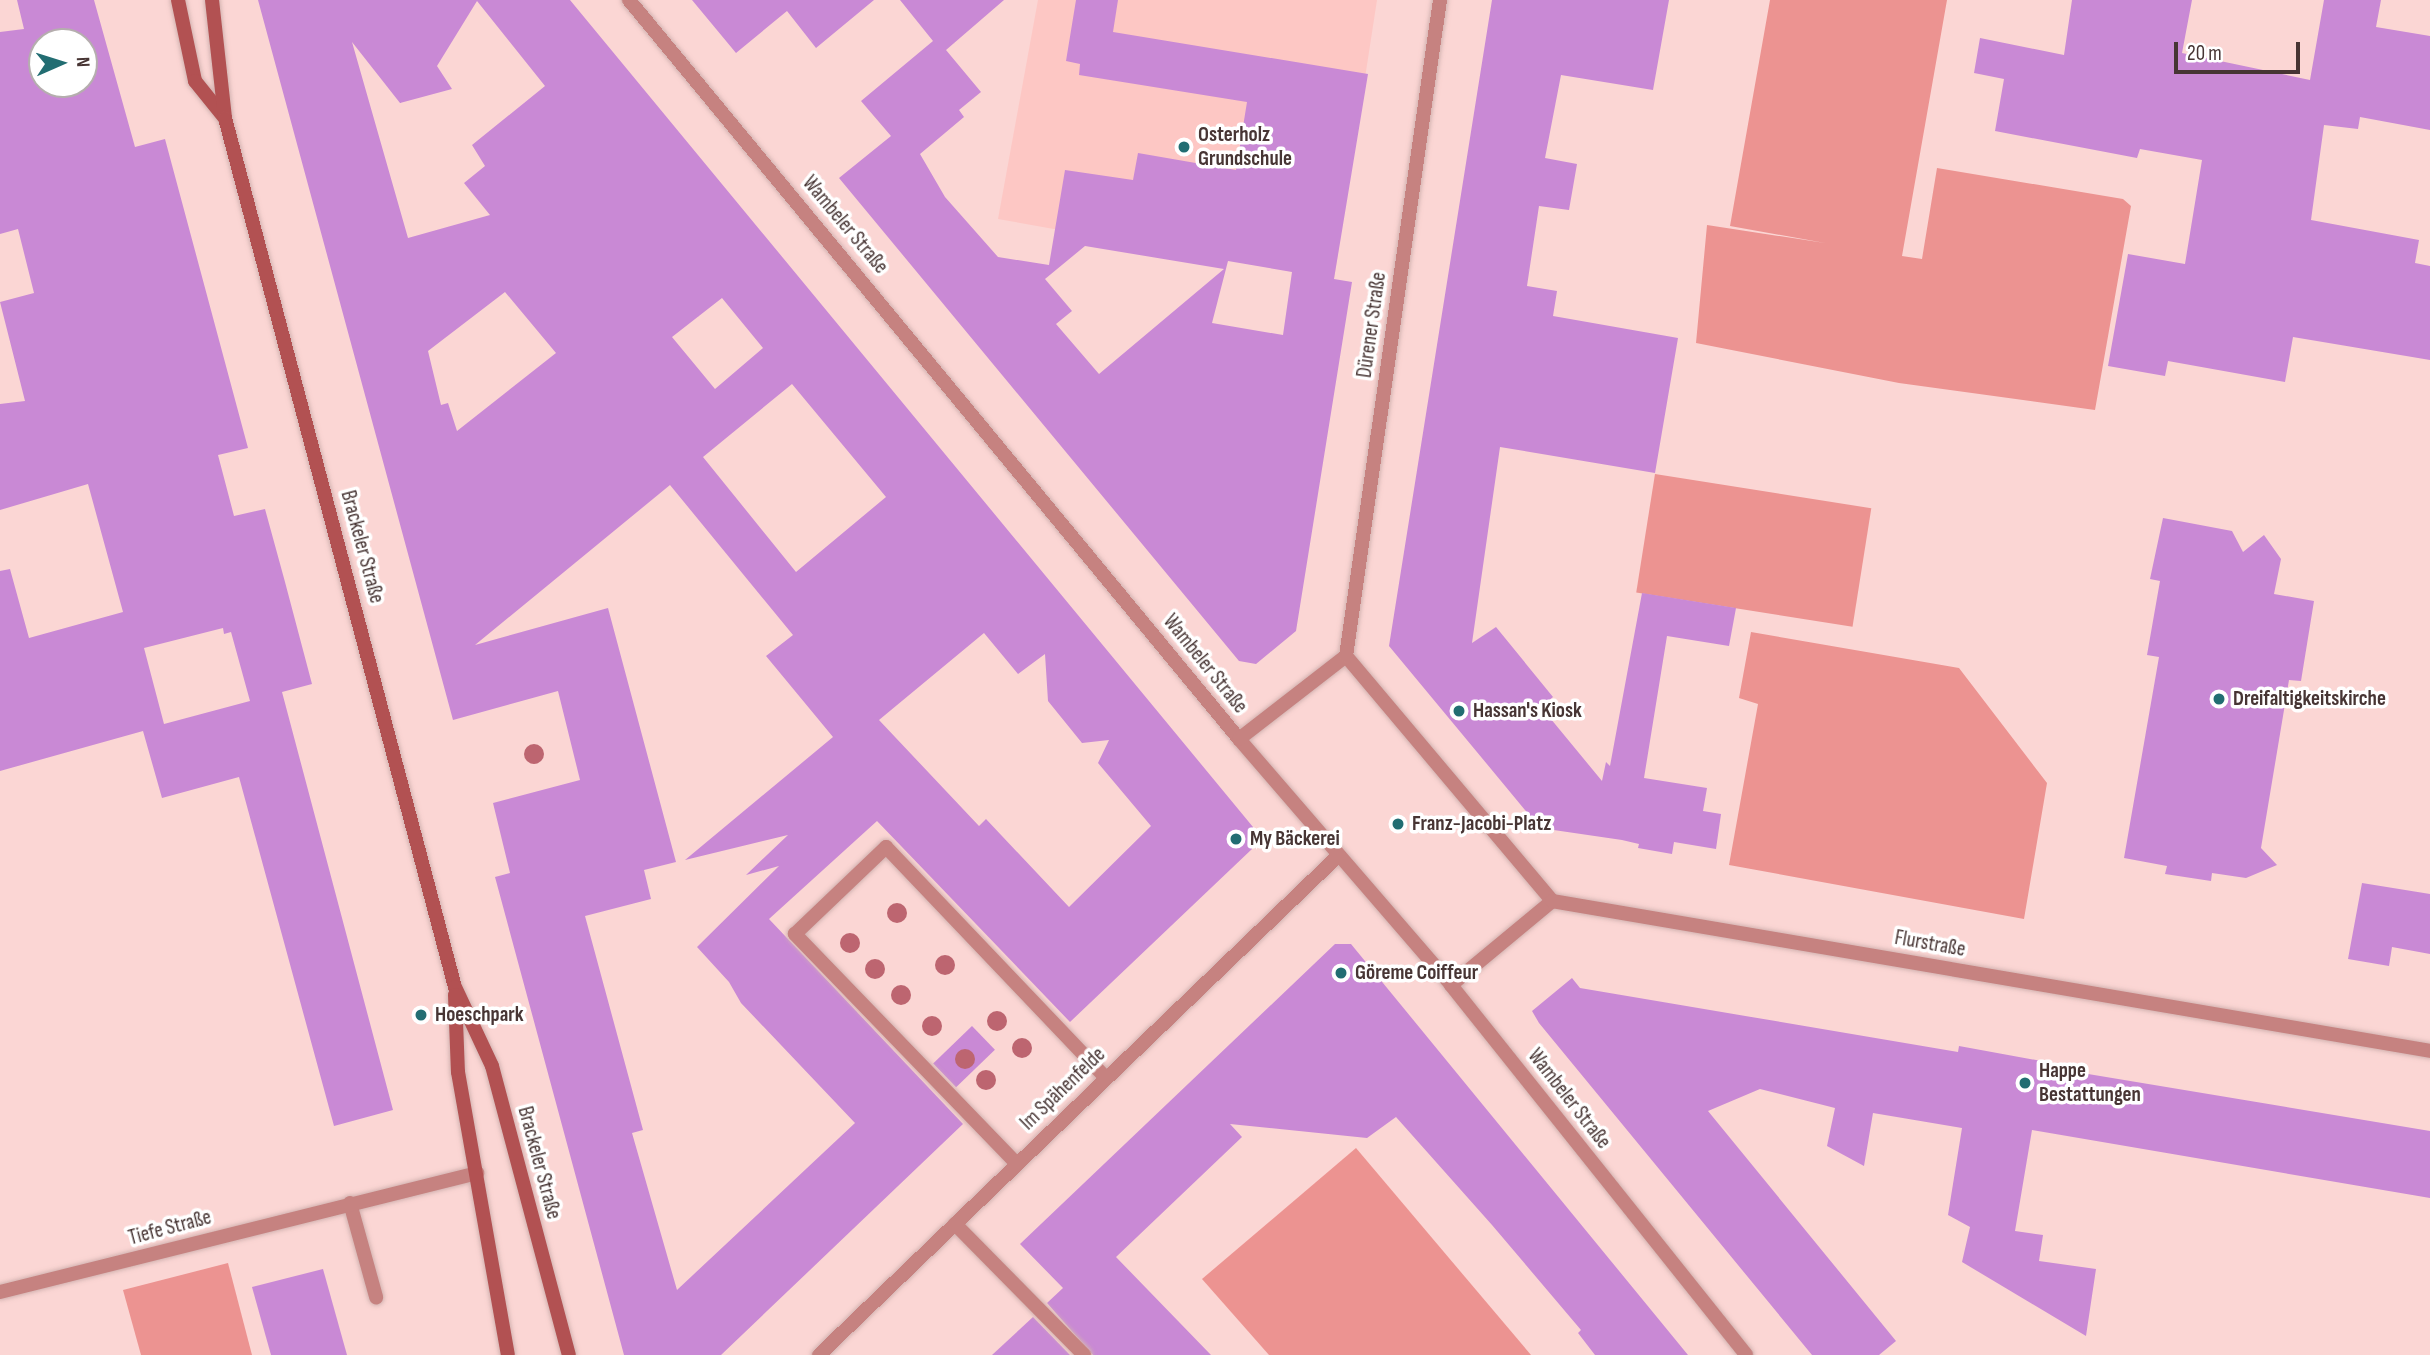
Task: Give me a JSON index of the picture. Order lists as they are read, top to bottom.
{
  "streets": {
    "main road": ["Brackeler Straße"],
    "street": [
      "Wambeler Straße",
      "Dürener Straße",
      "Flurstraße",
      "Im Spähenfelde",
      "Tiefe Straße"
    ]
  },
  "crossings": [
    ["Wambeler Straße", "Im Spähenfelde"],
    ["Brackeler Straße", "Tiefe Straße"]
  ],
  "places": [
    "Osterholz Grundschule",
    "Dreifaltigkeitskirche",
    "Hassan's Kiosk",
    "Franz-Jacobi-Platz",
    "My Bäckerei",
    "Göreme Coiffeur",
    "Hoeschpark",
    "Happe Bestattungen"
  ],
  "scale_bar": "20 m",
  "north": "right"
}
